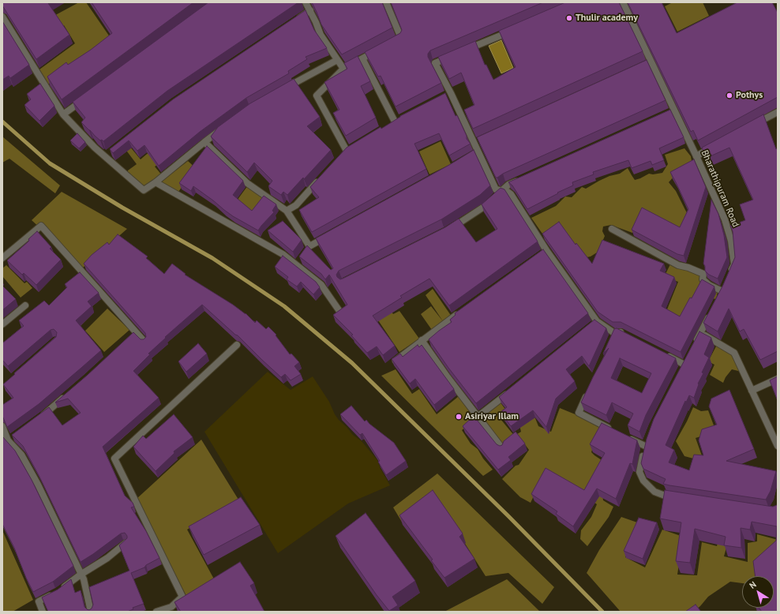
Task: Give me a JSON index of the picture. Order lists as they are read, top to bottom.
{
  "streets": {
    "street": ["Bharathipuram Road"]
  },
  "places": ["Thulir academy", "Pothys", "Asiriyar Illam"],
  "north": "top left"
}
